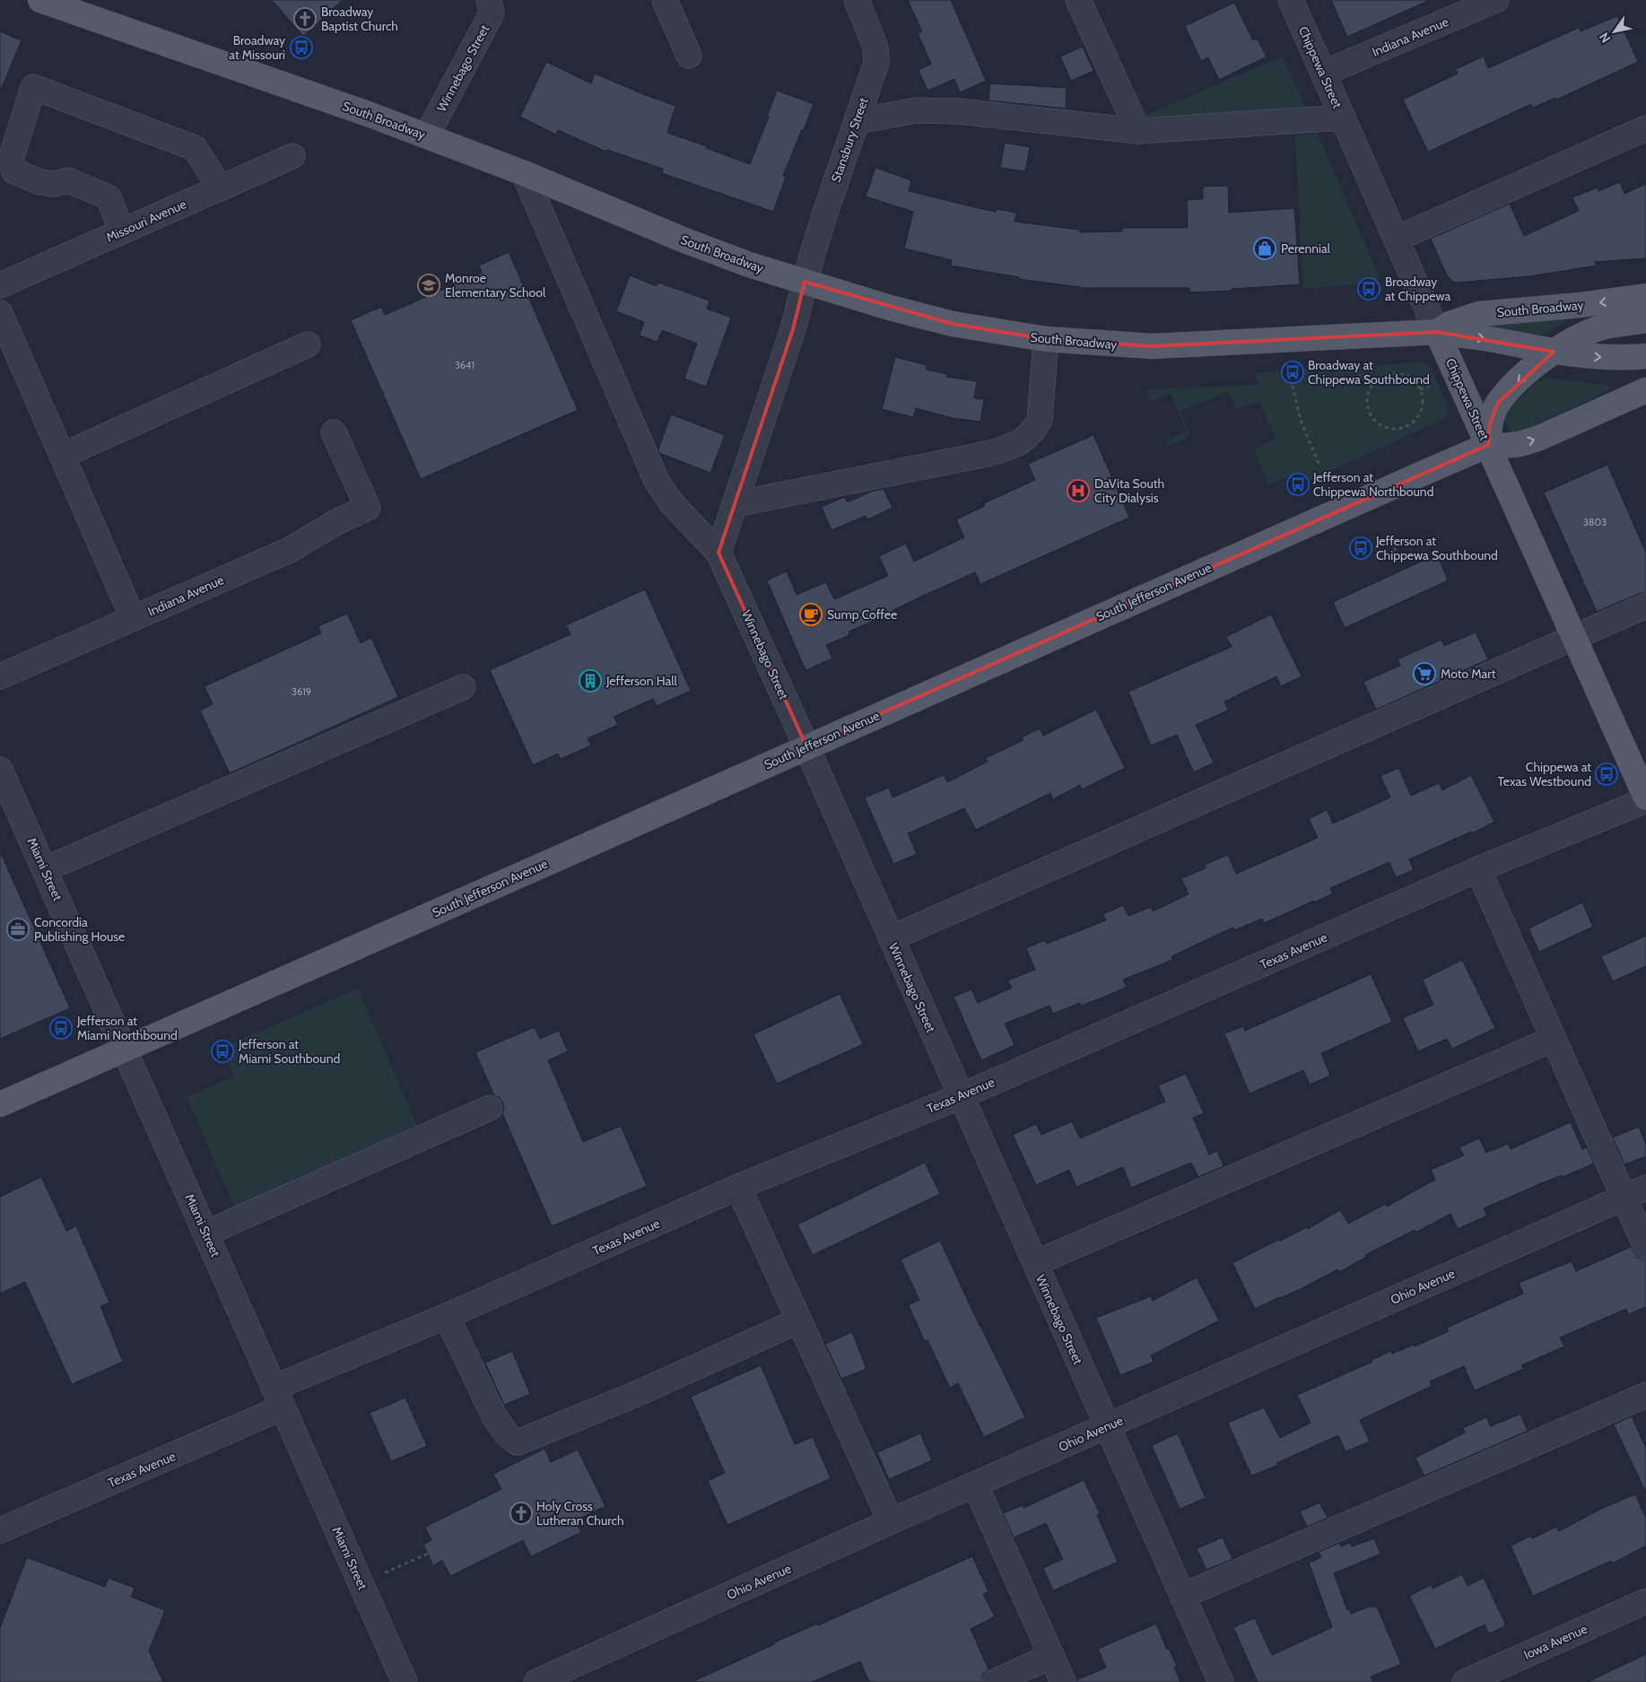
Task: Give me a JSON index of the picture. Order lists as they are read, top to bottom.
{
  "streets": {
    "main road": ["Chippewa Street", "South Broadway", "South Jefferson Avenue"],
    "street": [
      "Indiana Avenue",
      "Winnebago Street",
      "Stansbury Street",
      "Missouri Avenue",
      "Miami Street",
      "Texas Avenue",
      "Ohio Avenue",
      "Iowa Avenue"
    ]
  },
  "crossings": [
    ["Indiana Avenue", "Chippewa Street"],
    ["Chippewa Street", "South Broadway"],
    ["Chippewa Street", "South Jefferson Avenue"],
    ["Chippewa Street", "Texas Avenue"],
    ["Winnebago Street", "South Broadway"],
    ["Winnebago Street", "South Jefferson Avenue"],
    ["Winnebago Street", "Texas Avenue"],
    ["Winnebago Street", "Ohio Avenue"],
    ["South Broadway", "Stansbury Street"],
    ["South Jefferson Avenue", "Miami Street"],
    ["Miami Street", "Texas Avenue"]
  ],
  "places": {
    "church": ["Broadway Baptist Church", "Holy Cross Lutheran Church"],
    "bus stop": [
      "Broadway at Missouri",
      "Broadway at Chippewa",
      "Broadway at Chippewa Southbound",
      "Jefferson at Chippewa Northbound",
      "Jefferson at Chippewa Southbound",
      "Chippewa at Texas Westbound",
      "Jefferson at Miami Northbound",
      "Jefferson at Miami Southbound"
    ],
    "shop": ["Perennial"],
    "school or university": ["Monroe Elementary School"],
    "hospital": ["DaVita South City Dialysis"],
    "cafe": ["Sump Coffee"],
    "supermarket": ["Moto Mart"],
    "building": ["Jefferson Hall"],
    "office": ["Concordia Publishing House"]
  },
  "house_numbers": ["3641", "3803", "3619"],
  "north": "bottom left"
}
